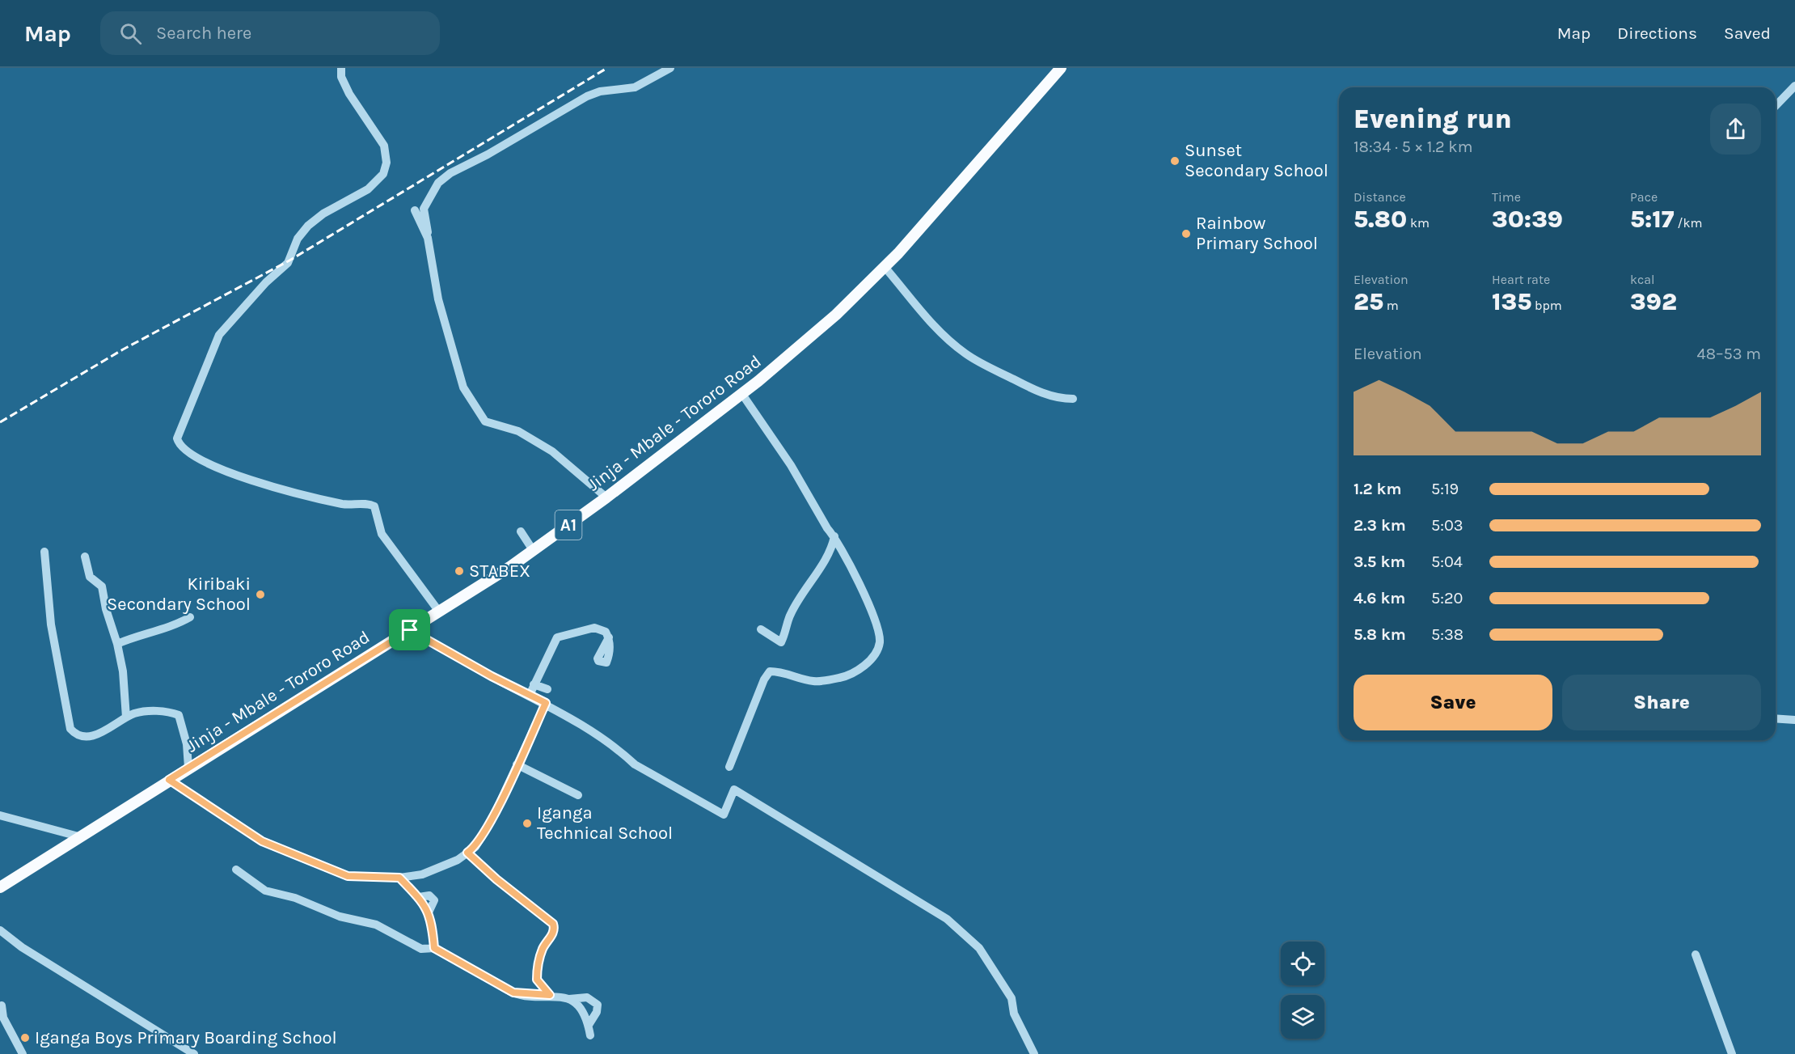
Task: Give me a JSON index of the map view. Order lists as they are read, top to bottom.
{
  "streets": {
    "main road": ["Jinja - Mbale - Tororo Road", "A1"]
  },
  "places": [
    "Sunset Secondary School",
    "Rainbow Primary School",
    "STABEX",
    "Kiribaki Secondary School",
    "Iganga Technical School",
    "Iganga Boys Primary Boarding School"
  ],
  "page": {
    "header": "Map",
    "search": "Search here",
    "nav": ["Map", "Directions", "Saved"],
    "heading": ["Evening run", "18:34 · 5 × 1.2 km"],
    "stats": [
      ["Distance", "5.80 km"],
      ["Time", "30:39"],
      ["Pace", "5:17 /km"],
      ["Elevation", "25 m"],
      ["Heart rate", "135 bpm"],
      ["kcal", "392"]
    ],
    "chart": ["Elevation", "48–53 m"],
    "list": [
      {
        "name": "1.2 km",
        "note": "5:19"
      },
      {
        "name": "2.3 km",
        "note": "5:03"
      },
      {
        "name": "3.5 km",
        "note": "5:04"
      },
      {
        "name": "4.6 km",
        "note": "5:20"
      },
      {
        "name": "5.8 km",
        "note": "5:38"
      }
    ],
    "buttons": ["Save", "Share"]
  }
}
